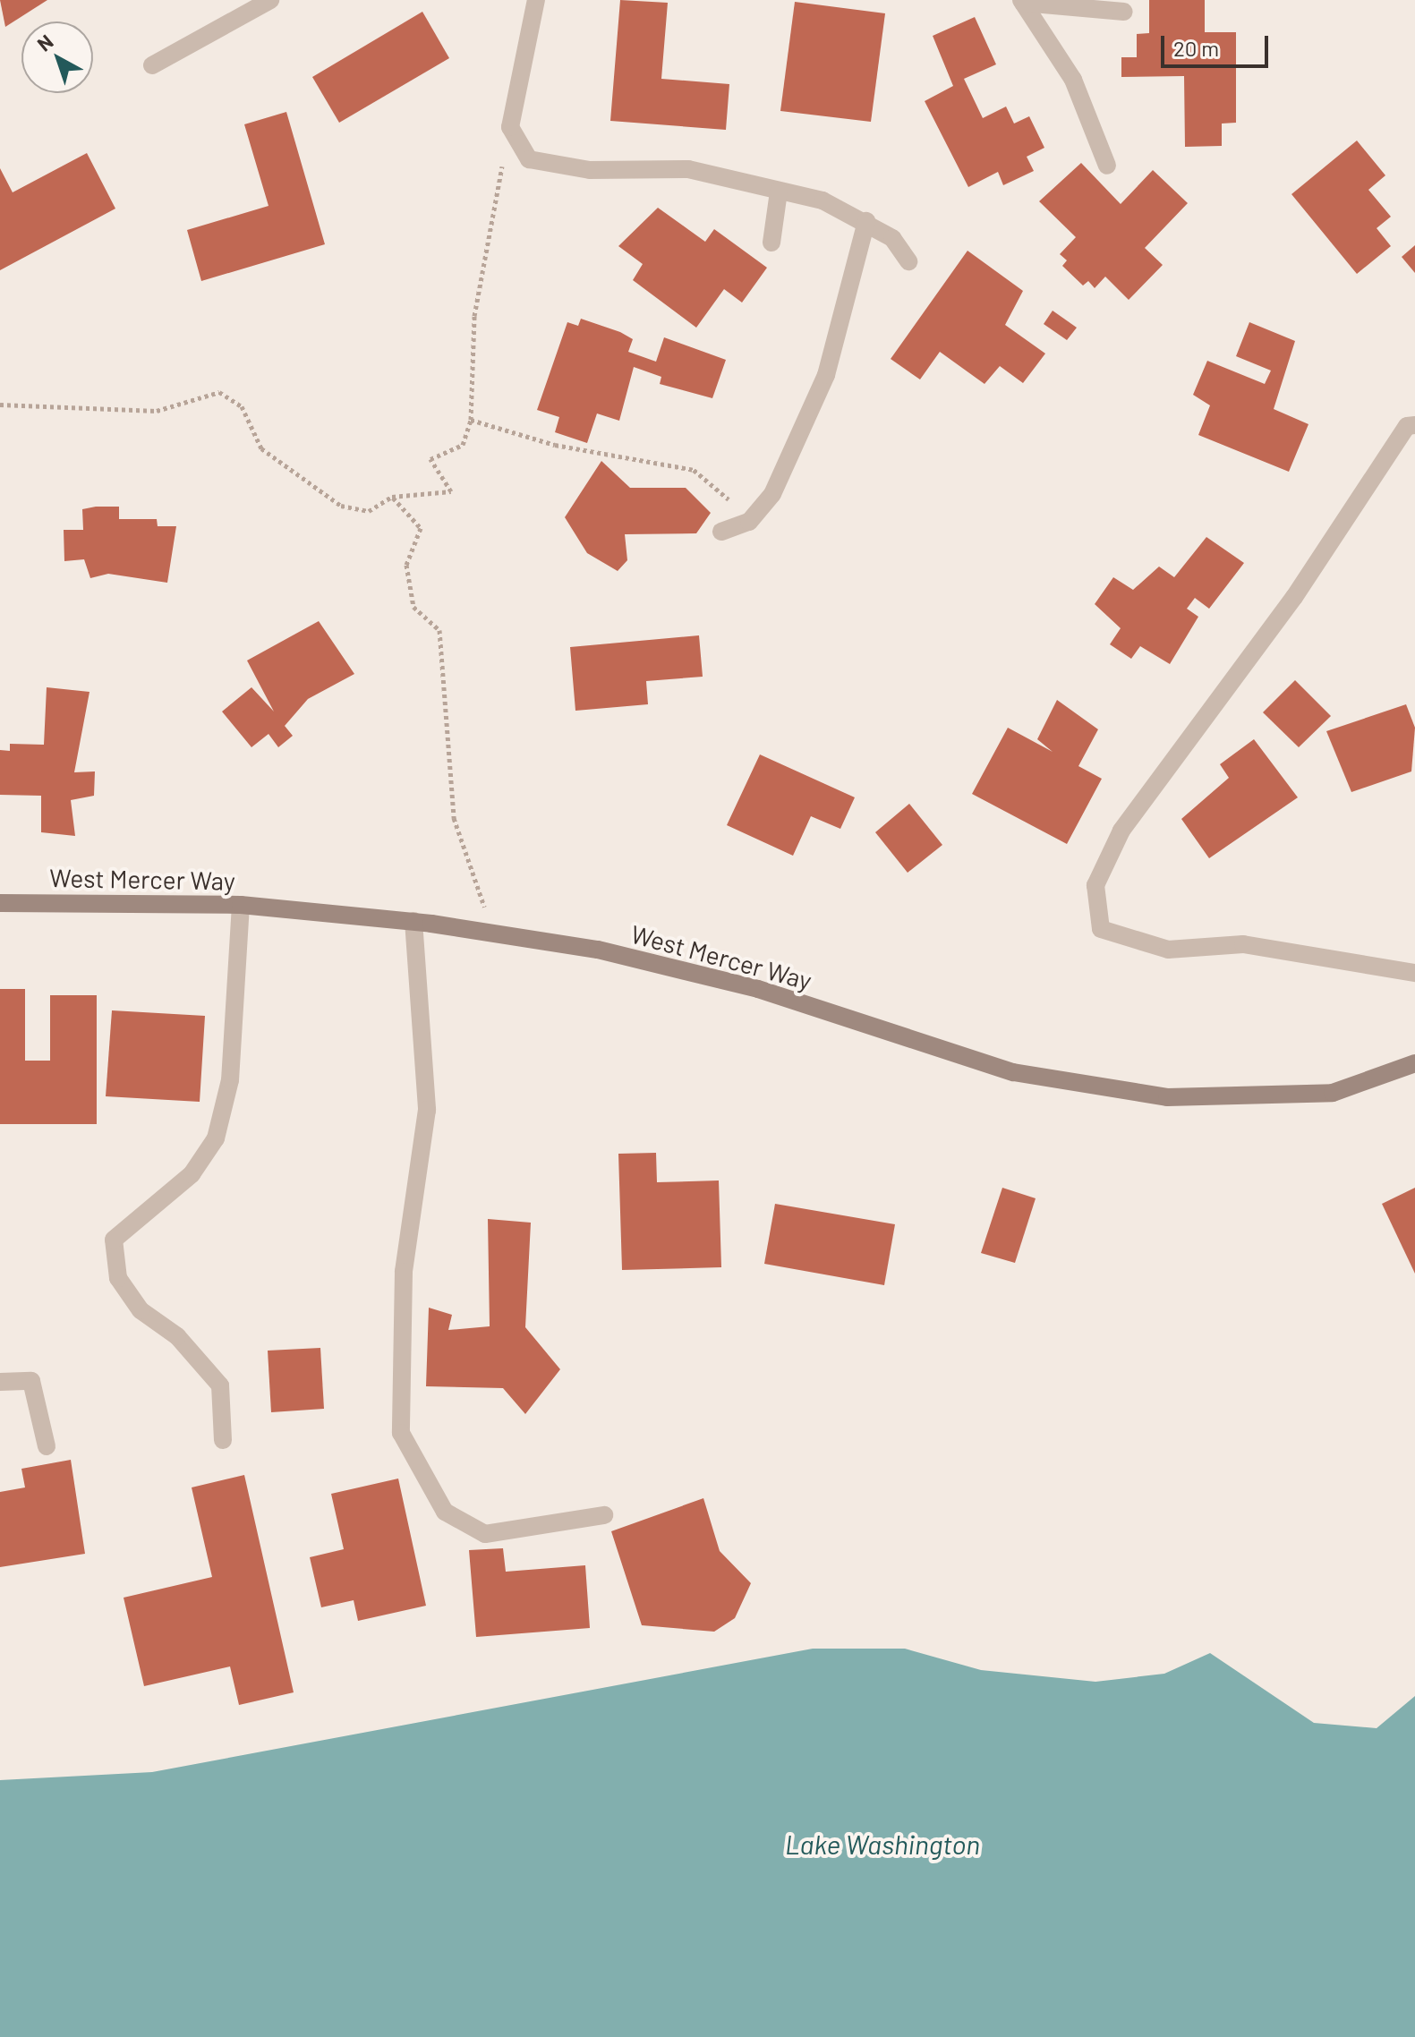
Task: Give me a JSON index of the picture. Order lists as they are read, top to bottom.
{
  "streets": {
    "street": ["West Mercer Way"]
  },
  "water": ["Lake Washington"],
  "scale_bar": "20 m",
  "north": "top left"
}
